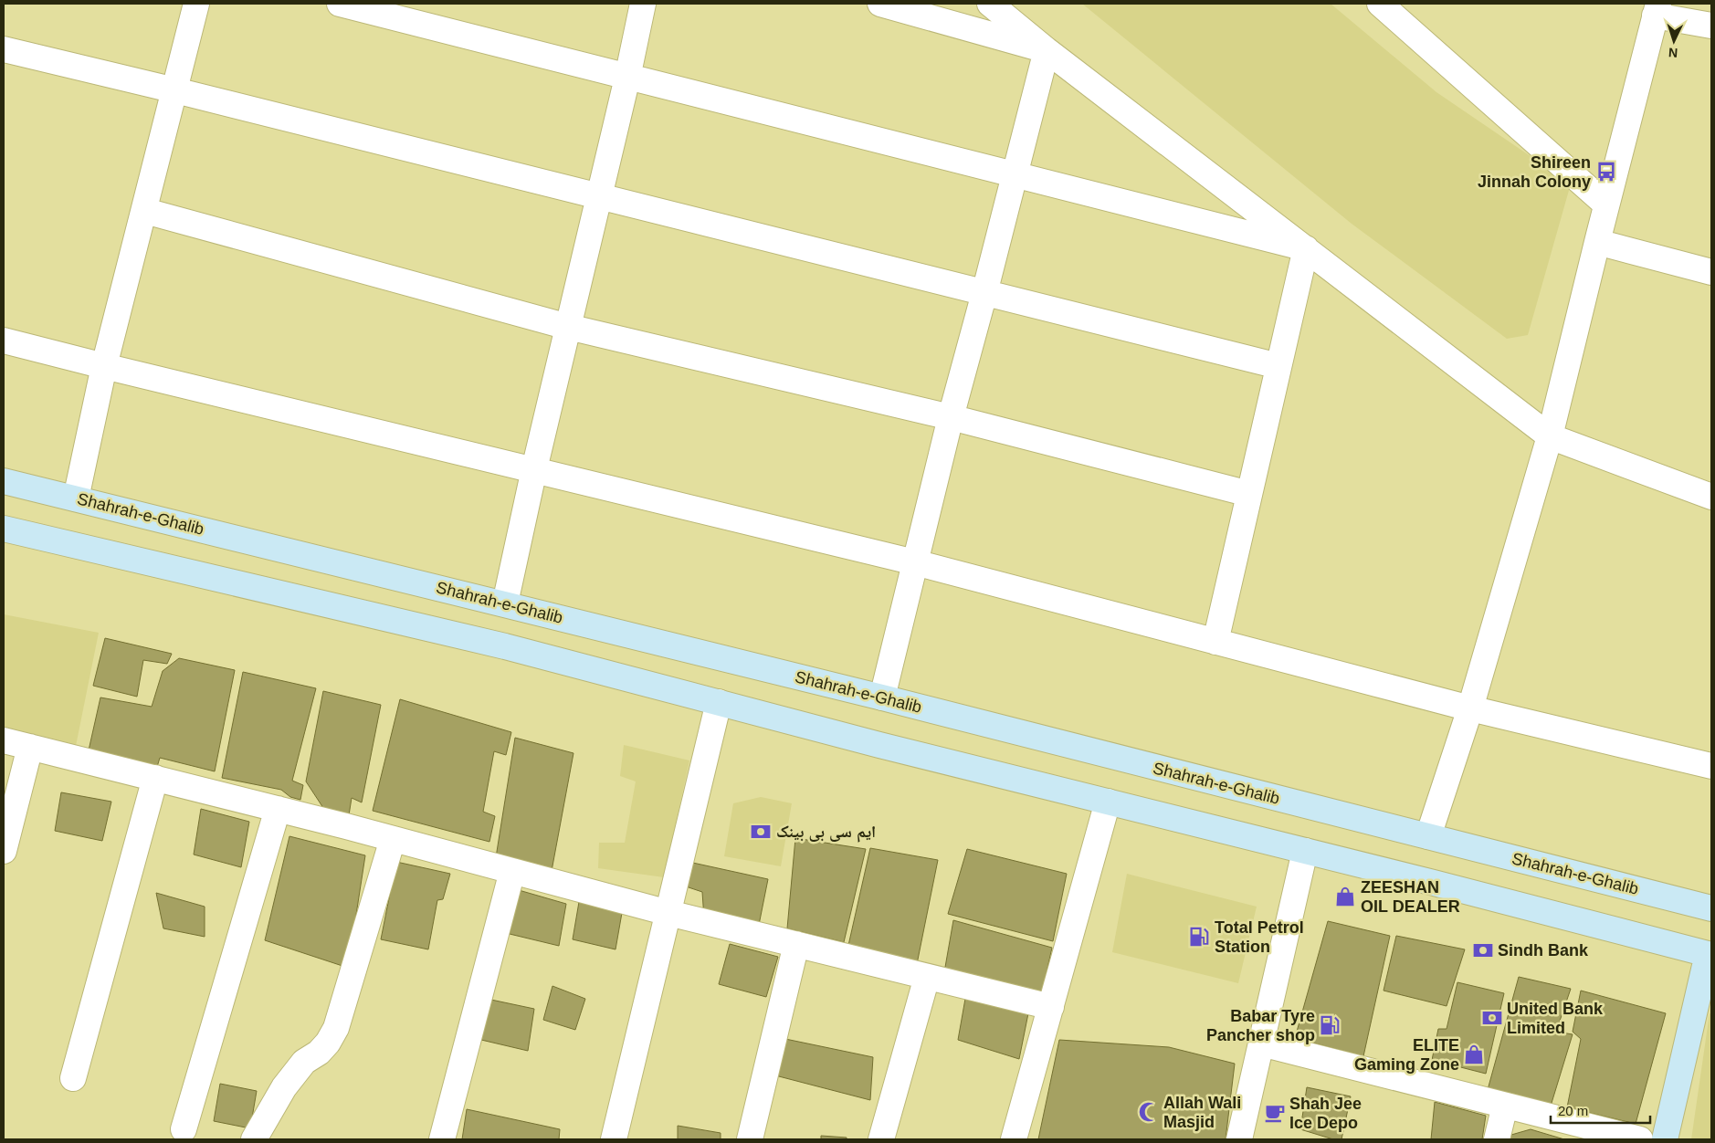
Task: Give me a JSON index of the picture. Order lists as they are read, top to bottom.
{
  "streets": {
    "main road": ["Shahrah-e-Ghalib"]
  },
  "places": {
    "bus stop": ["Shireen Jinnah Colony"],
    "bank": ["ایم سی بی بینک", "Sindh Bank", "United Bank Limited"],
    "shop": ["ZEESHAN OIL DEALER", "ELITE Gaming Zone"],
    "fuel station": ["Total Petrol Station", "Babar Tyre Pancher shop"],
    "mosque": ["Allah Wali Masjid"],
    "cafe": ["Shah Jee Ice Depo"]
  },
  "scale_bar": "20 m",
  "north": "bottom"
}
